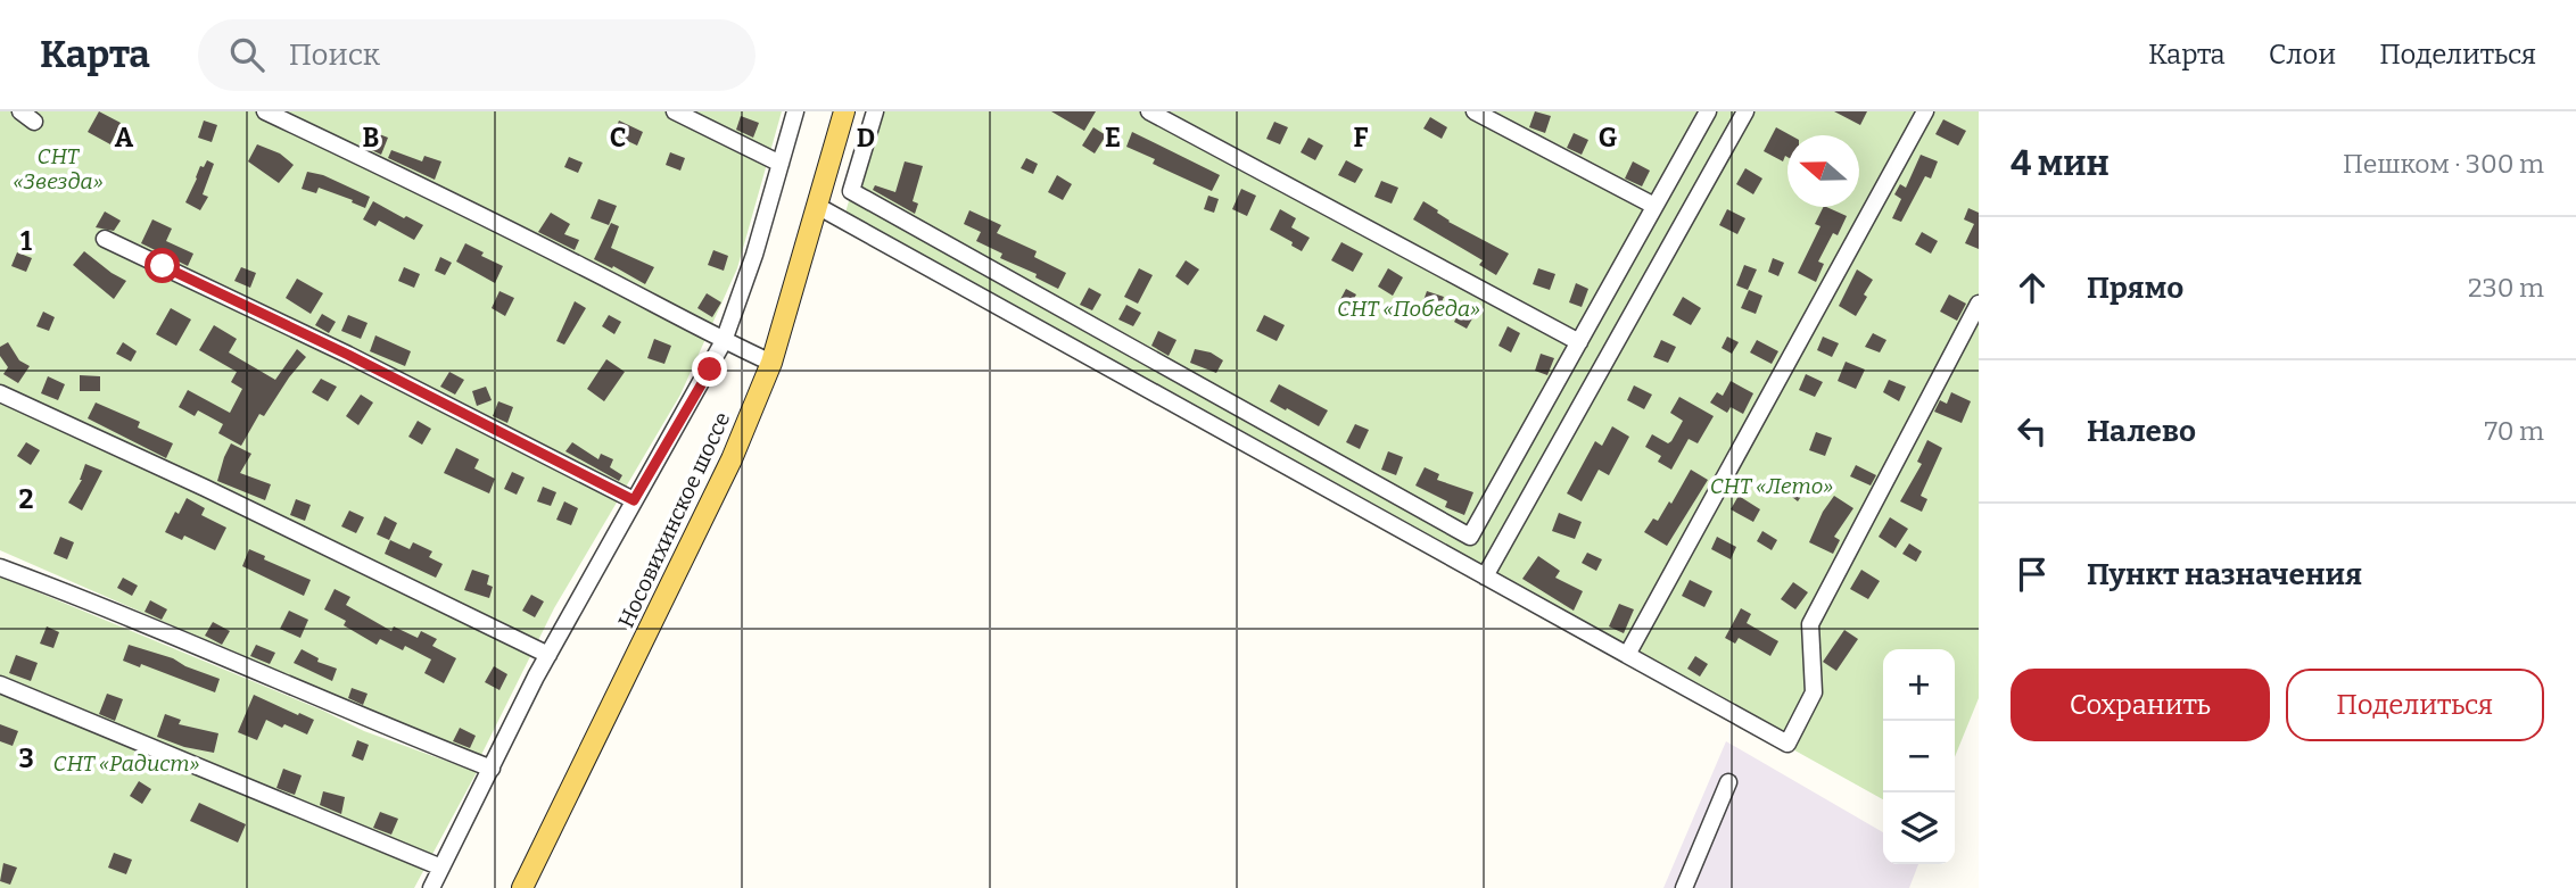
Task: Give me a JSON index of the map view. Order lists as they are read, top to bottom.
{
  "streets": {
    "main road": ["Носовихинское шоссе"]
  },
  "parks": [
    "СНТ «Звезда»",
    "СНТ «Победа»",
    "СНТ «Лето»",
    "СНТ «Радист»"
  ],
  "north": "left",
  "page": {
    "header": "Карта",
    "search": "Поиск",
    "nav": ["Карта", "Слои", "Поделиться"],
    "heading": ["4 мин", "Пешком · 300 m"],
    "list": [
      ["Прямо", "230 m"],
      ["Налево", "70 m"],
      "Пункт назначения"
    ],
    "buttons": ["Сохранить", "Поделиться"],
    "map_buttons": ["+", "−"]
  },
  "grid": {
    "columns": [
      "A",
      "B",
      "C",
      "D",
      "E",
      "F",
      "G"
    ],
    "rows": ["1", "2", "3"]
  }
}
